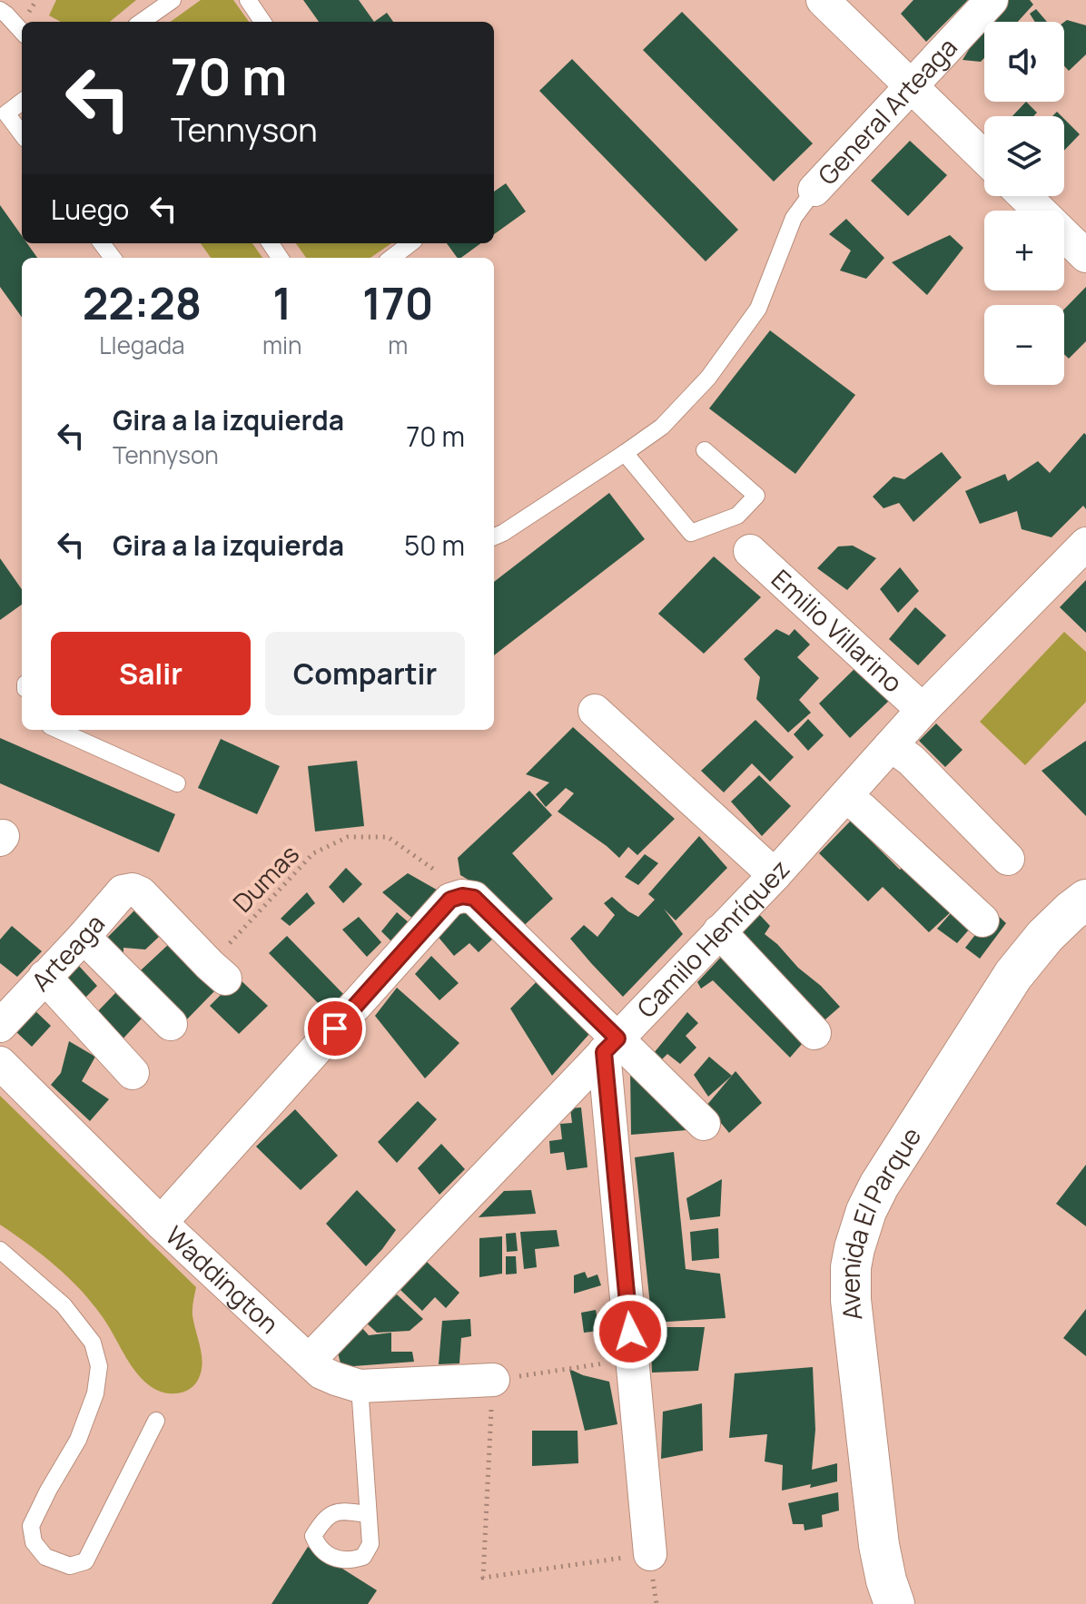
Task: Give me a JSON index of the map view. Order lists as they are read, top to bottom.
{
  "streets": {
    "main road": ["Avenida El Parque"],
    "street": [
      "General Arteaga",
      "Emilio Villarino",
      "Camilo Henríquez",
      "Arteaga",
      "Waddington"
    ],
    "path": ["Dumas"]
  },
  "crossings": [
    ["Emilio Villarino", "Camilo Henríquez"],
    ["Dumas", "Arteaga"],
    ["Camilo Henríquez", "Waddington"]
  ],
  "page": {
    "map_buttons": ["+", "−"],
    "turn": ["70 m", "Tennyson"],
    "then": "Luego",
    "eta": [
      "22:28",
      "Llegada",
      "1",
      "min",
      "170",
      "m"
    ],
    "list": [
      {
        "name": "Gira a la izquierda",
        "note": "Tennyson",
        "value": "70 m"
      },
      {
        "name": "Gira a la izquierda",
        "value": "50 m"
      }
    ],
    "buttons": ["Salir", "Compartir"]
  }
}
